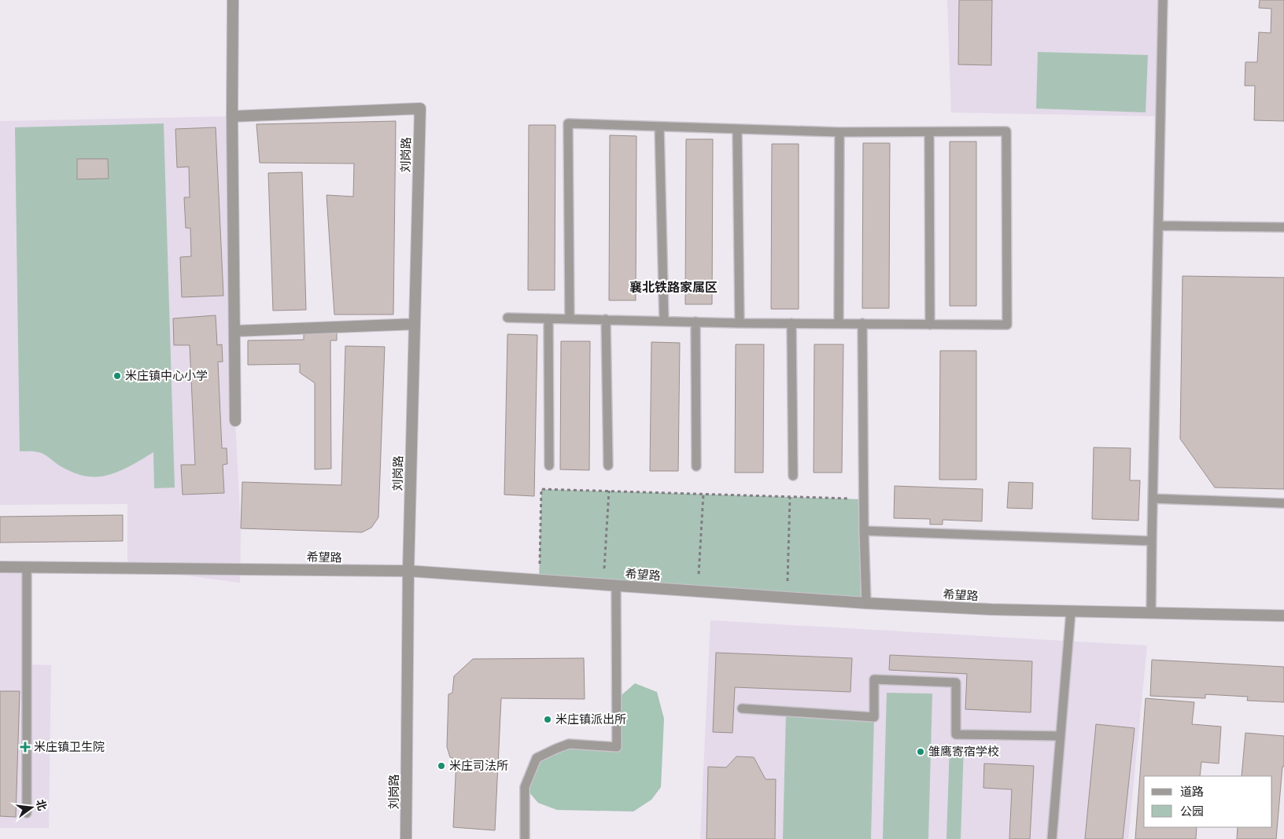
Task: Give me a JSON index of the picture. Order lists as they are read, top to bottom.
{
  "streets": {
    "street": ["刘岗路", "希望路"]
  },
  "crossings": [
    ["刘岗路", "希望路"]
  ],
  "districts": ["襄北铁路家属区"],
  "places": {
    "other": [
      "米庄镇中心小学",
      "米庄镇派出所",
      "雏鹰寄宿学校",
      "米庄司法所"
    ],
    "health": ["米庄镇卫生院"]
  },
  "legend": ["道路", "公园"],
  "north": "right"
}
